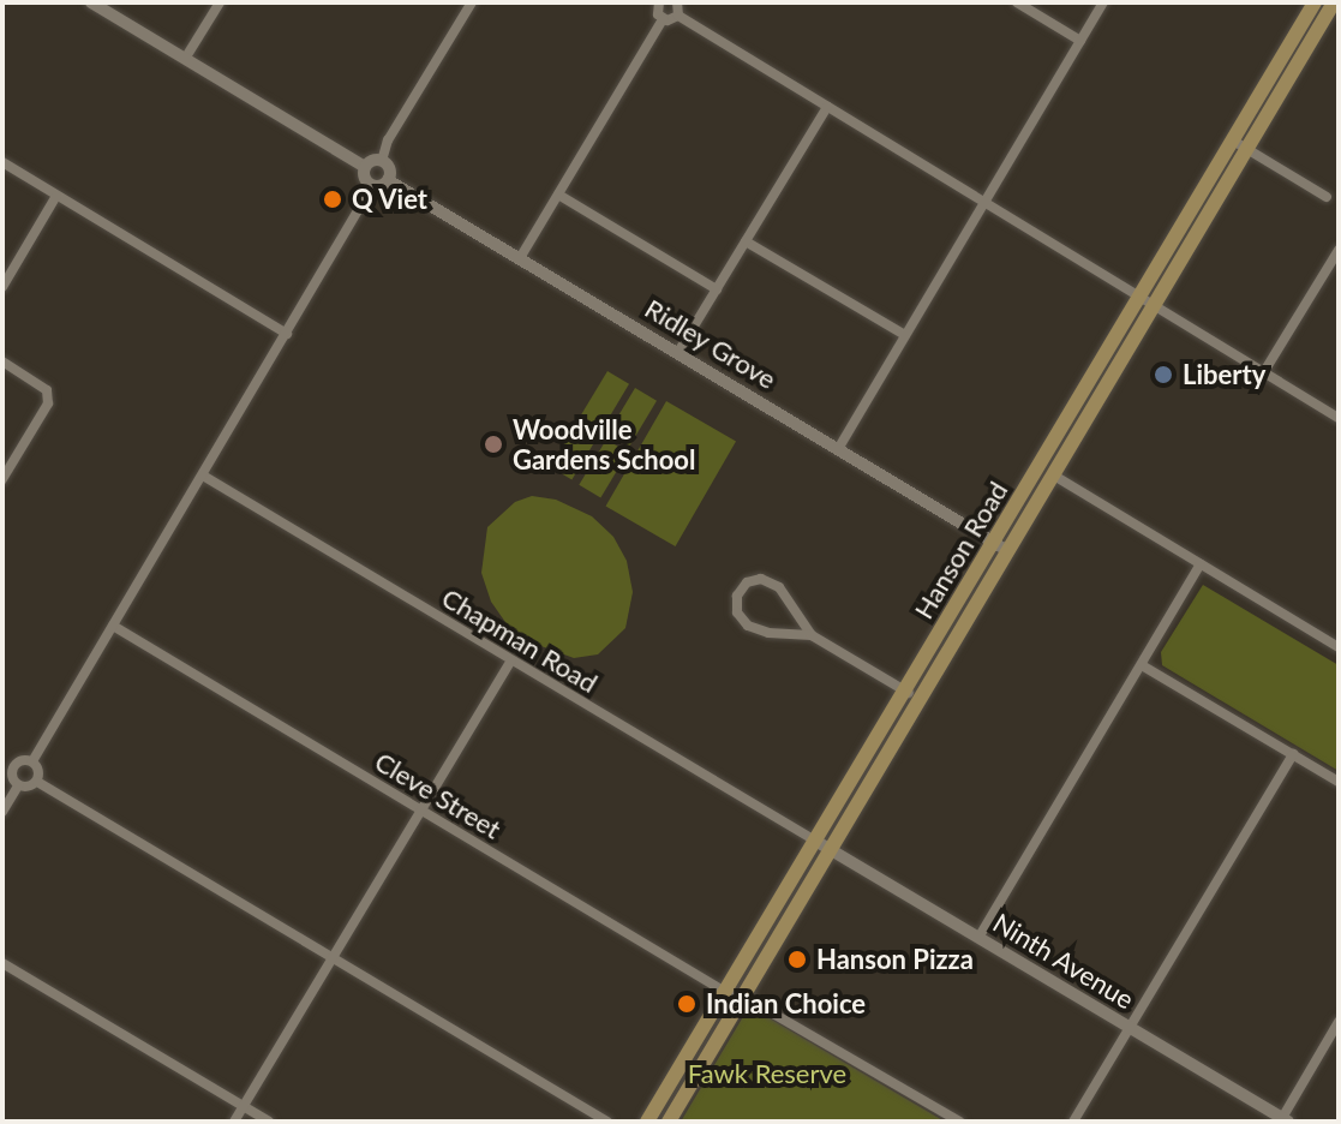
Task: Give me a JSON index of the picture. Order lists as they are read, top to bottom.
{
  "streets": {
    "main road": ["Hanson Road"],
    "street": [
      "Ridley Grove",
      "Chapman Road",
      "Cleve Street",
      "Ninth Avenue"
    ]
  },
  "crossings": [
    ["Ridley Grove", "Hanson Road"],
    ["Hanson Road", "Chapman Road"],
    ["Hanson Road", "Cleve Street"],
    ["Hanson Road", "Ninth Avenue"],
    ["Chapman Road", "Ninth Avenue"]
  ],
  "parks": ["Fawk Reserve"],
  "places": [
    "Q Viet",
    "Liberty",
    "Woodville Gardens School",
    "Hanson Pizza",
    "Indian Choice"
  ]
}
